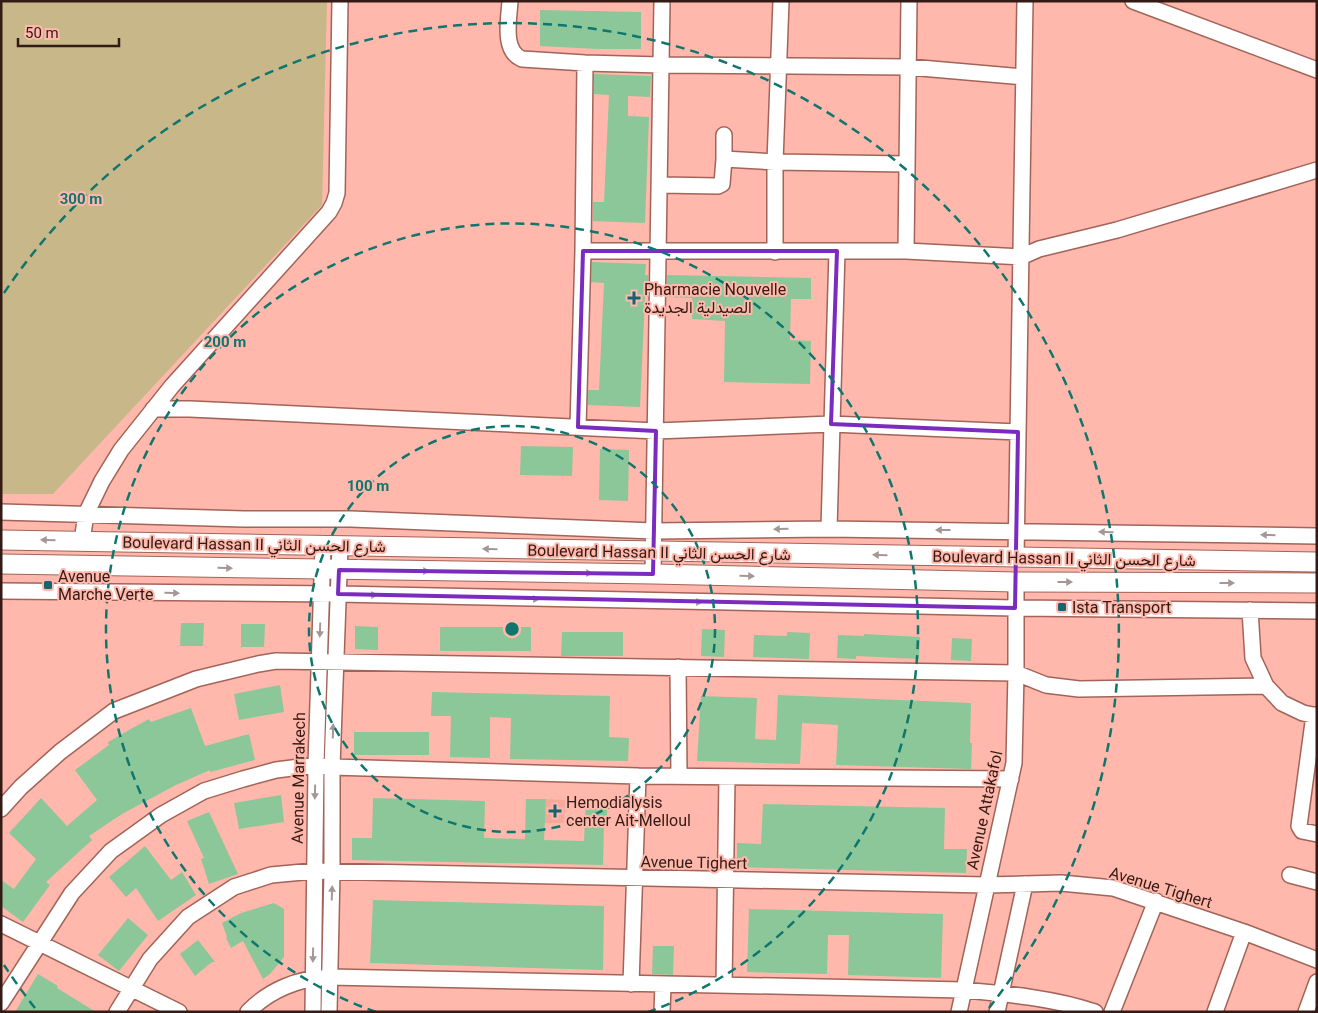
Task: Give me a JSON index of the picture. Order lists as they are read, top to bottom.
{
  "streets": {
    "main road": ["Boulevard Hassan II شارع الحسن الثاني"],
    "street": ["Avenue Marrakech", "Avenue Attakafol", "Avenue Tighert"]
  },
  "crossings": [
    ["Boulevard Hassan II شارع الحسن الثاني", "Avenue Marrakech"],
    ["Boulevard Hassan II شارع الحسن الثاني", "Avenue Attakafol"],
    ["Avenue Marrakech", "Avenue Tighert"],
    ["Avenue Attakafol", "Avenue Tighert"]
  ],
  "places": {
    "health": ["Pharmacie Nouvelle الصيدلية الجديدة", "Hemodialysis center Ait-Melloul"],
    "transit": ["Avenue Marche Verte", "Ista Transport"]
  },
  "scale_bar": "50 m",
  "rings": ["300 m", "200 m", "100 m"]
}
